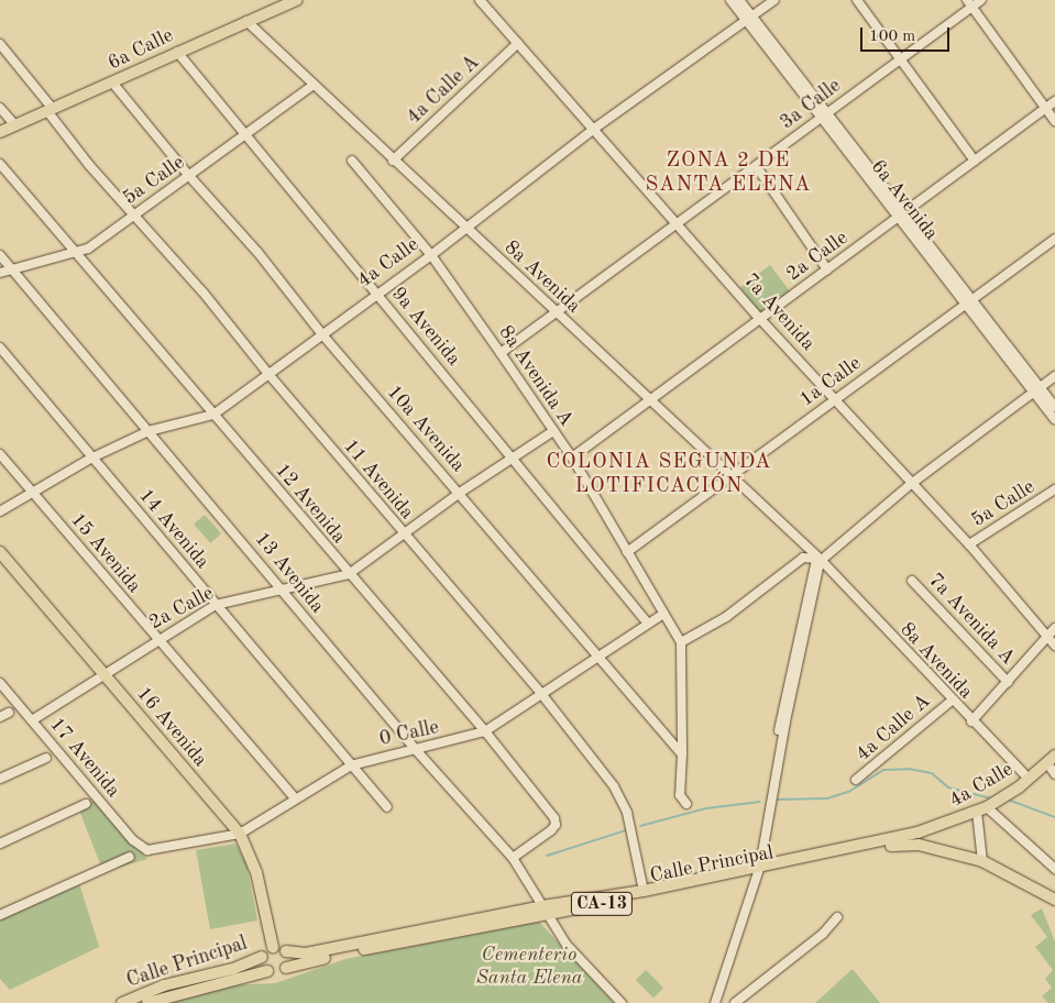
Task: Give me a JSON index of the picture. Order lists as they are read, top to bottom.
{
  "streets": {
    "main road": [
      "6a Calle",
      "4a Calle",
      "16 Avenida",
      "Calle Principal",
      "CA-13"
    ],
    "street": [
      "4a Calle A",
      "3a Calle",
      "5a Calle",
      "6a Avenida",
      "2a Calle",
      "8a Avenida",
      "7a Avenida",
      "9a Avenida",
      "8a Avenida A",
      "1a Calle",
      "10a Avenida",
      "11 Avenida",
      "12 Avenida",
      "14 Avenida",
      "15 Avenida",
      "13 Avenida",
      "7a Avenida A",
      "0 Calle",
      "17 Avenida"
    ]
  },
  "crossings": [
    ["6a Calle", "8a Avenida"],
    ["6a Calle", "9a Avenida"],
    ["6a Calle", "10a Avenida"],
    ["6a Calle", "11 Avenida"],
    ["4a Calle A", "8a Avenida"],
    ["4a Calle A", "7a Avenida"],
    ["3a Calle", "6a Avenida"],
    ["3a Calle", "8a Avenida"],
    ["3a Calle", "7a Avenida"],
    ["3a Calle", "8a Avenida A"],
    ["5a Calle", "8a Avenida"],
    ["5a Calle", "7a Avenida"],
    ["5a Calle", "9a Avenida"],
    ["5a Calle", "10a Avenida"],
    ["5a Calle", "11 Avenida"],
    ["5a Calle", "12 Avenida"],
    ["5a Calle", "13 Avenida"],
    ["6a Avenida", "2a Calle"],
    ["6a Avenida", "4a Calle"],
    ["6a Avenida", "1a Calle"],
    ["2a Calle", "8a Avenida"],
    ["2a Calle", "7a Avenida"],
    ["2a Calle", "9a Avenida"],
    ["2a Calle", "8a Avenida A"],
    ["2a Calle", "10a Avenida"],
    ["2a Calle", "11 Avenida"],
    ["2a Calle", "12 Avenida"],
    ["2a Calle", "14 Avenida"],
    ["2a Calle", "15 Avenida"],
    ["2a Calle", "13 Avenida"],
    ["2a Calle", "16 Avenida"],
    ["2a Calle", "17 Avenida"],
    ["4a Calle", "8a Avenida"],
    ["4a Calle", "7a Avenida"],
    ["4a Calle", "9a Avenida"],
    ["4a Calle", "8a Avenida A"],
    ["4a Calle", "10a Avenida"],
    ["4a Calle", "11 Avenida"],
    ["4a Calle", "12 Avenida"],
    ["4a Calle", "14 Avenida"],
    ["4a Calle", "15 Avenida"],
    ["4a Calle", "13 Avenida"],
    ["4a Calle", "Calle Principal"],
    ["8a Avenida", "1a Calle"],
    ["7a Avenida", "1a Calle"],
    ["9a Avenida", "0 Calle"],
    ["8a Avenida A", "1a Calle"],
    ["8a Avenida A", "0 Calle"],
    ["10a Avenida", "0 Calle"],
    ["11 Avenida", "0 Calle"],
    ["11 Avenida", "Calle Principal"],
    ["12 Avenida", "13 Avenida"],
    ["12 Avenida", "0 Calle"],
    ["14 Avenida", "0 Calle"],
    ["15 Avenida", "0 Calle"],
    ["13 Avenida", "0 Calle"],
    ["13 Avenida", "Calle Principal"],
    ["16 Avenida", "0 Calle"],
    ["16 Avenida", "Calle Principal"],
    ["16 Avenida", "CA-13"],
    ["0 Calle", "17 Avenida"],
    ["Calle Principal", "CA-13"]
  ],
  "districts": ["ZONA 2 DE SANTA ELENA", "COLONIA SEGUNDA LOTIFICACIÓN"],
  "parks": ["Cementerio Santa Elena"],
  "scale_bar": "100 m"
}
